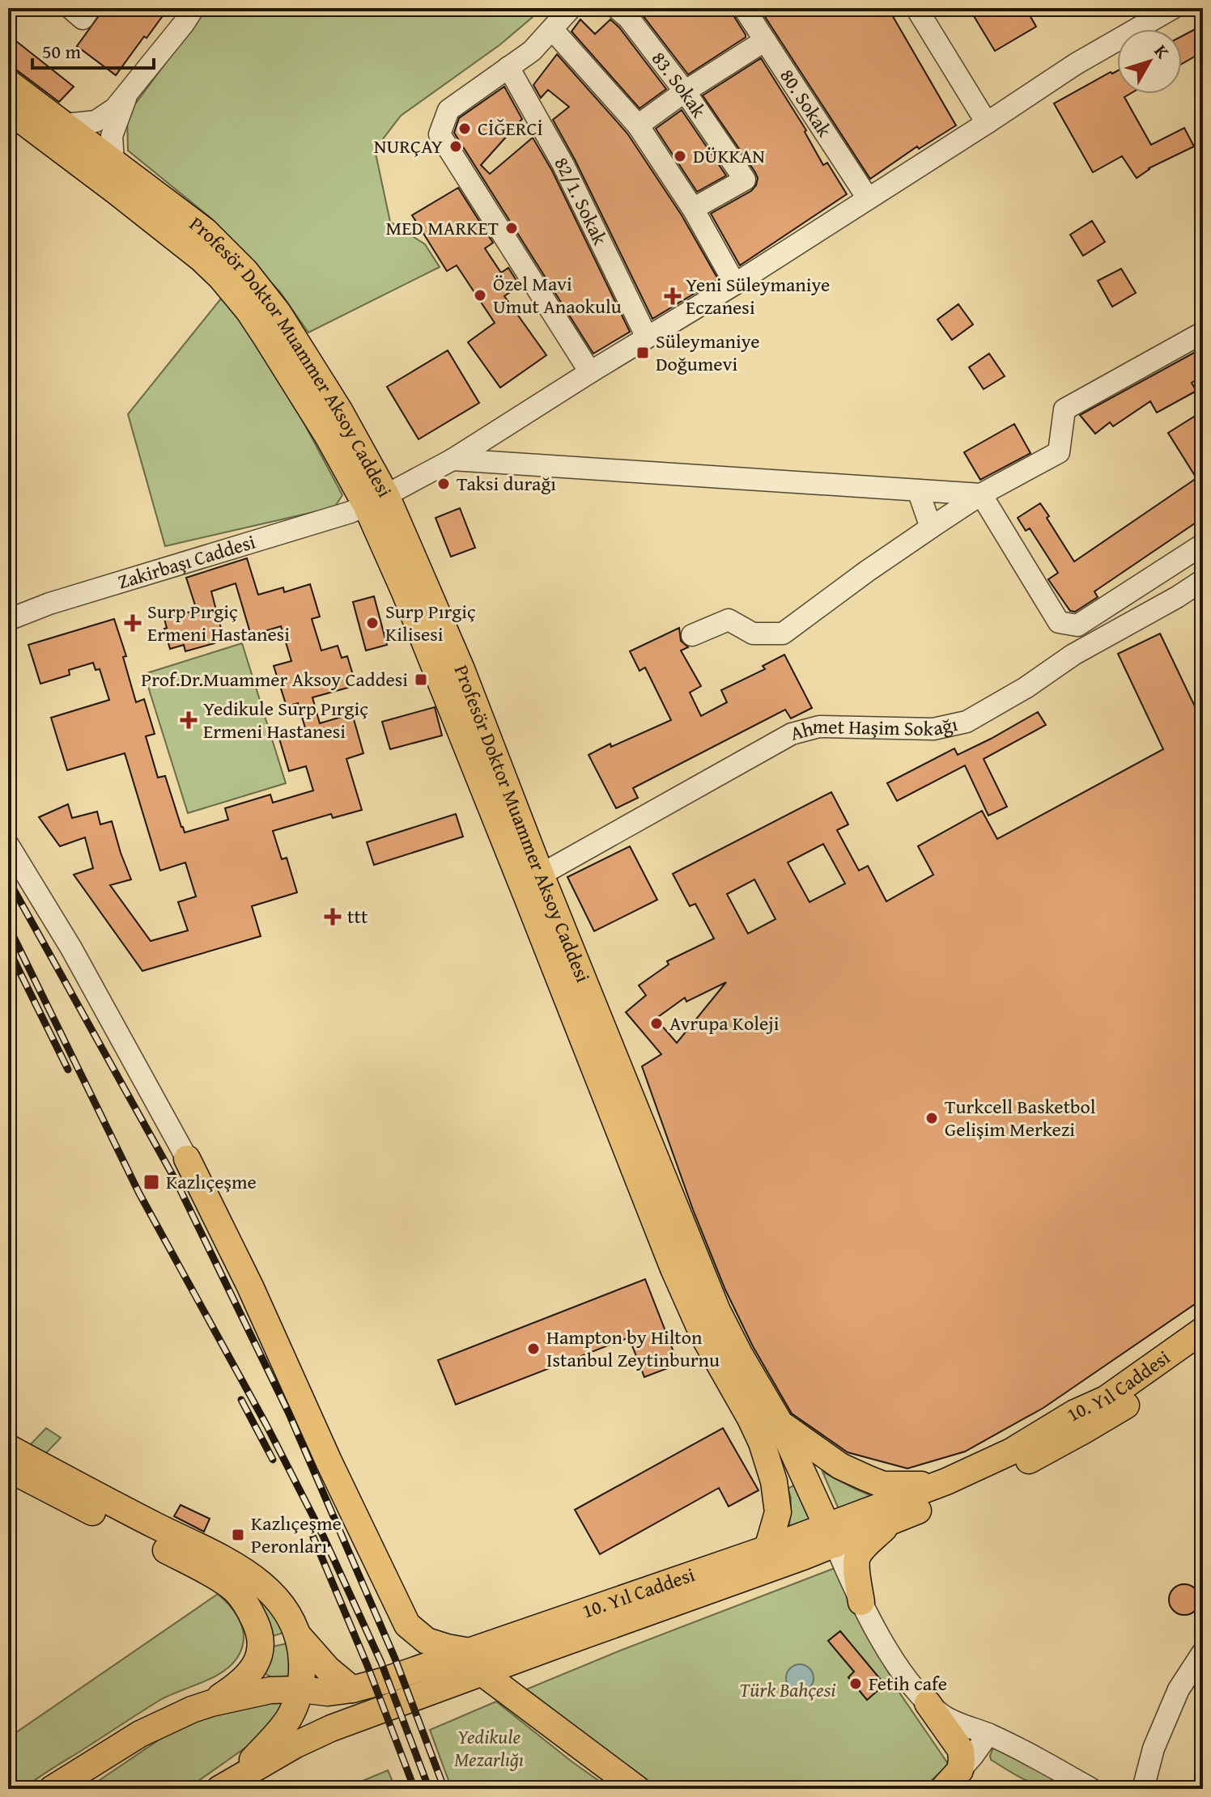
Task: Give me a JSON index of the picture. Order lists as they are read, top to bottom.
{
  "streets": {
    "main road": ["Profesör Doktor Muammer Aksoy Caddesi", "10. Yıl Caddesi"],
    "street": [
      "83. Sokak",
      "80. Sokak",
      "82/1. Sokak",
      "Zakirbaşı Caddesi",
      "Ahmet Haşim Sokağı"
    ]
  },
  "crossings": [
    ["80. Sokak", "Zakirbaşı Caddesi"],
    ["82/1. Sokak", "Zakirbaşı Caddesi"],
    ["Profesör Doktor Muammer Aksoy Caddesi", "Zakirbaşı Caddesi"],
    ["Profesör Doktor Muammer Aksoy Caddesi", "Ahmet Haşim Sokağı"],
    ["Profesör Doktor Muammer Aksoy Caddesi", "10. Yıl Caddesi"]
  ],
  "parks": ["Türk Bahçesi", "Yedikule Mezarlığı"],
  "places": {
    "other": [
      "CİĞERCİ",
      "NURÇAY",
      "DÜKKAN",
      "MED MARKET",
      "Özel Mavi Umut Anaokulu",
      "Taksi durağı",
      "Surp Pırgiç Kilisesi",
      "Avrupa Koleji",
      "Turkcell Basketbol Gelişim Merkezi",
      "Hampton by Hilton Istanbul Zeytinburnu",
      "Fetih cafe"
    ],
    "health": [
      "Yeni Süleymaniye Eczanesi",
      "Surp Pırgiç Ermeni Hastanesi",
      "Yedikule Surp Pırgiç Ermeni Hastanesi",
      "ttt"
    ],
    "transit": [
      "Süleymaniye Doğumevi",
      "Prof.Dr.Muammer Aksoy Caddesi",
      "Kazlıçeşme",
      "Kazlıçeşme Peronları"
    ]
  },
  "scale_bar": "50 m",
  "north": "top right"
}
